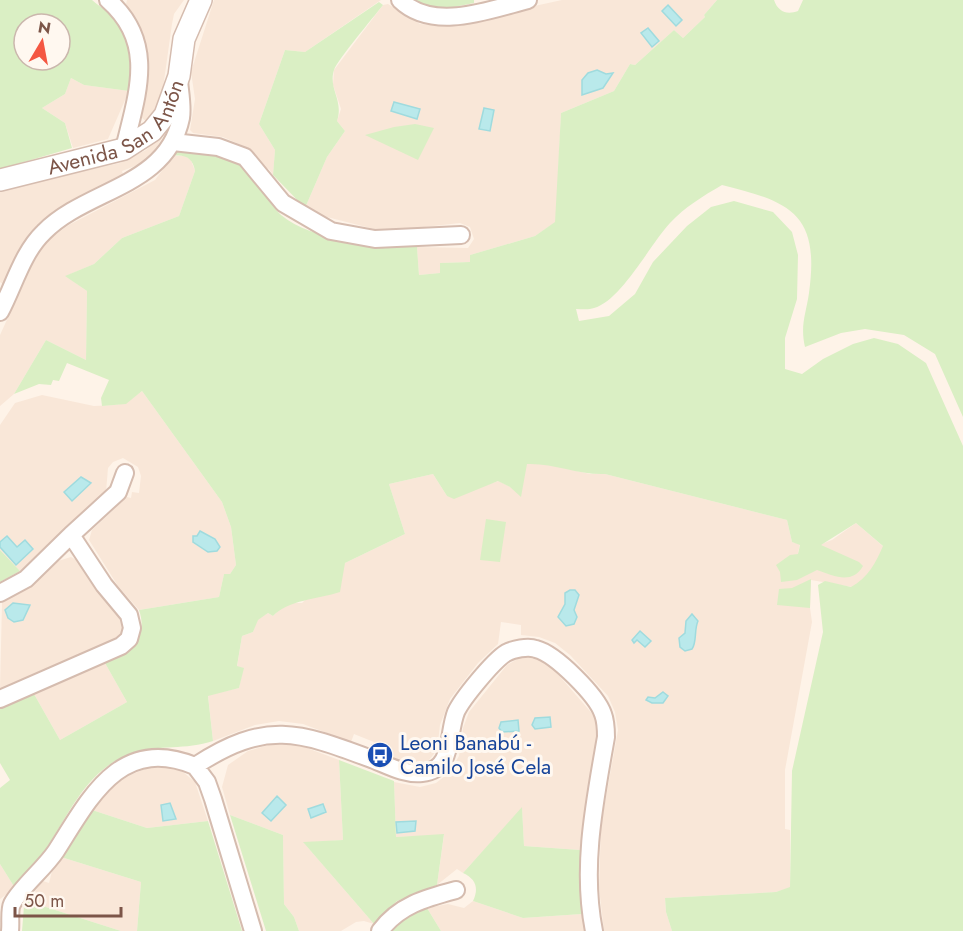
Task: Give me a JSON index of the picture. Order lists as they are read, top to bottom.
{
  "streets": {
    "street": ["Avenida San Antón"]
  },
  "places": {
    "bus stop": ["Leoni Banabú - Camilo José Cela"]
  },
  "scale_bar": "50 m",
  "north": "top"
}
